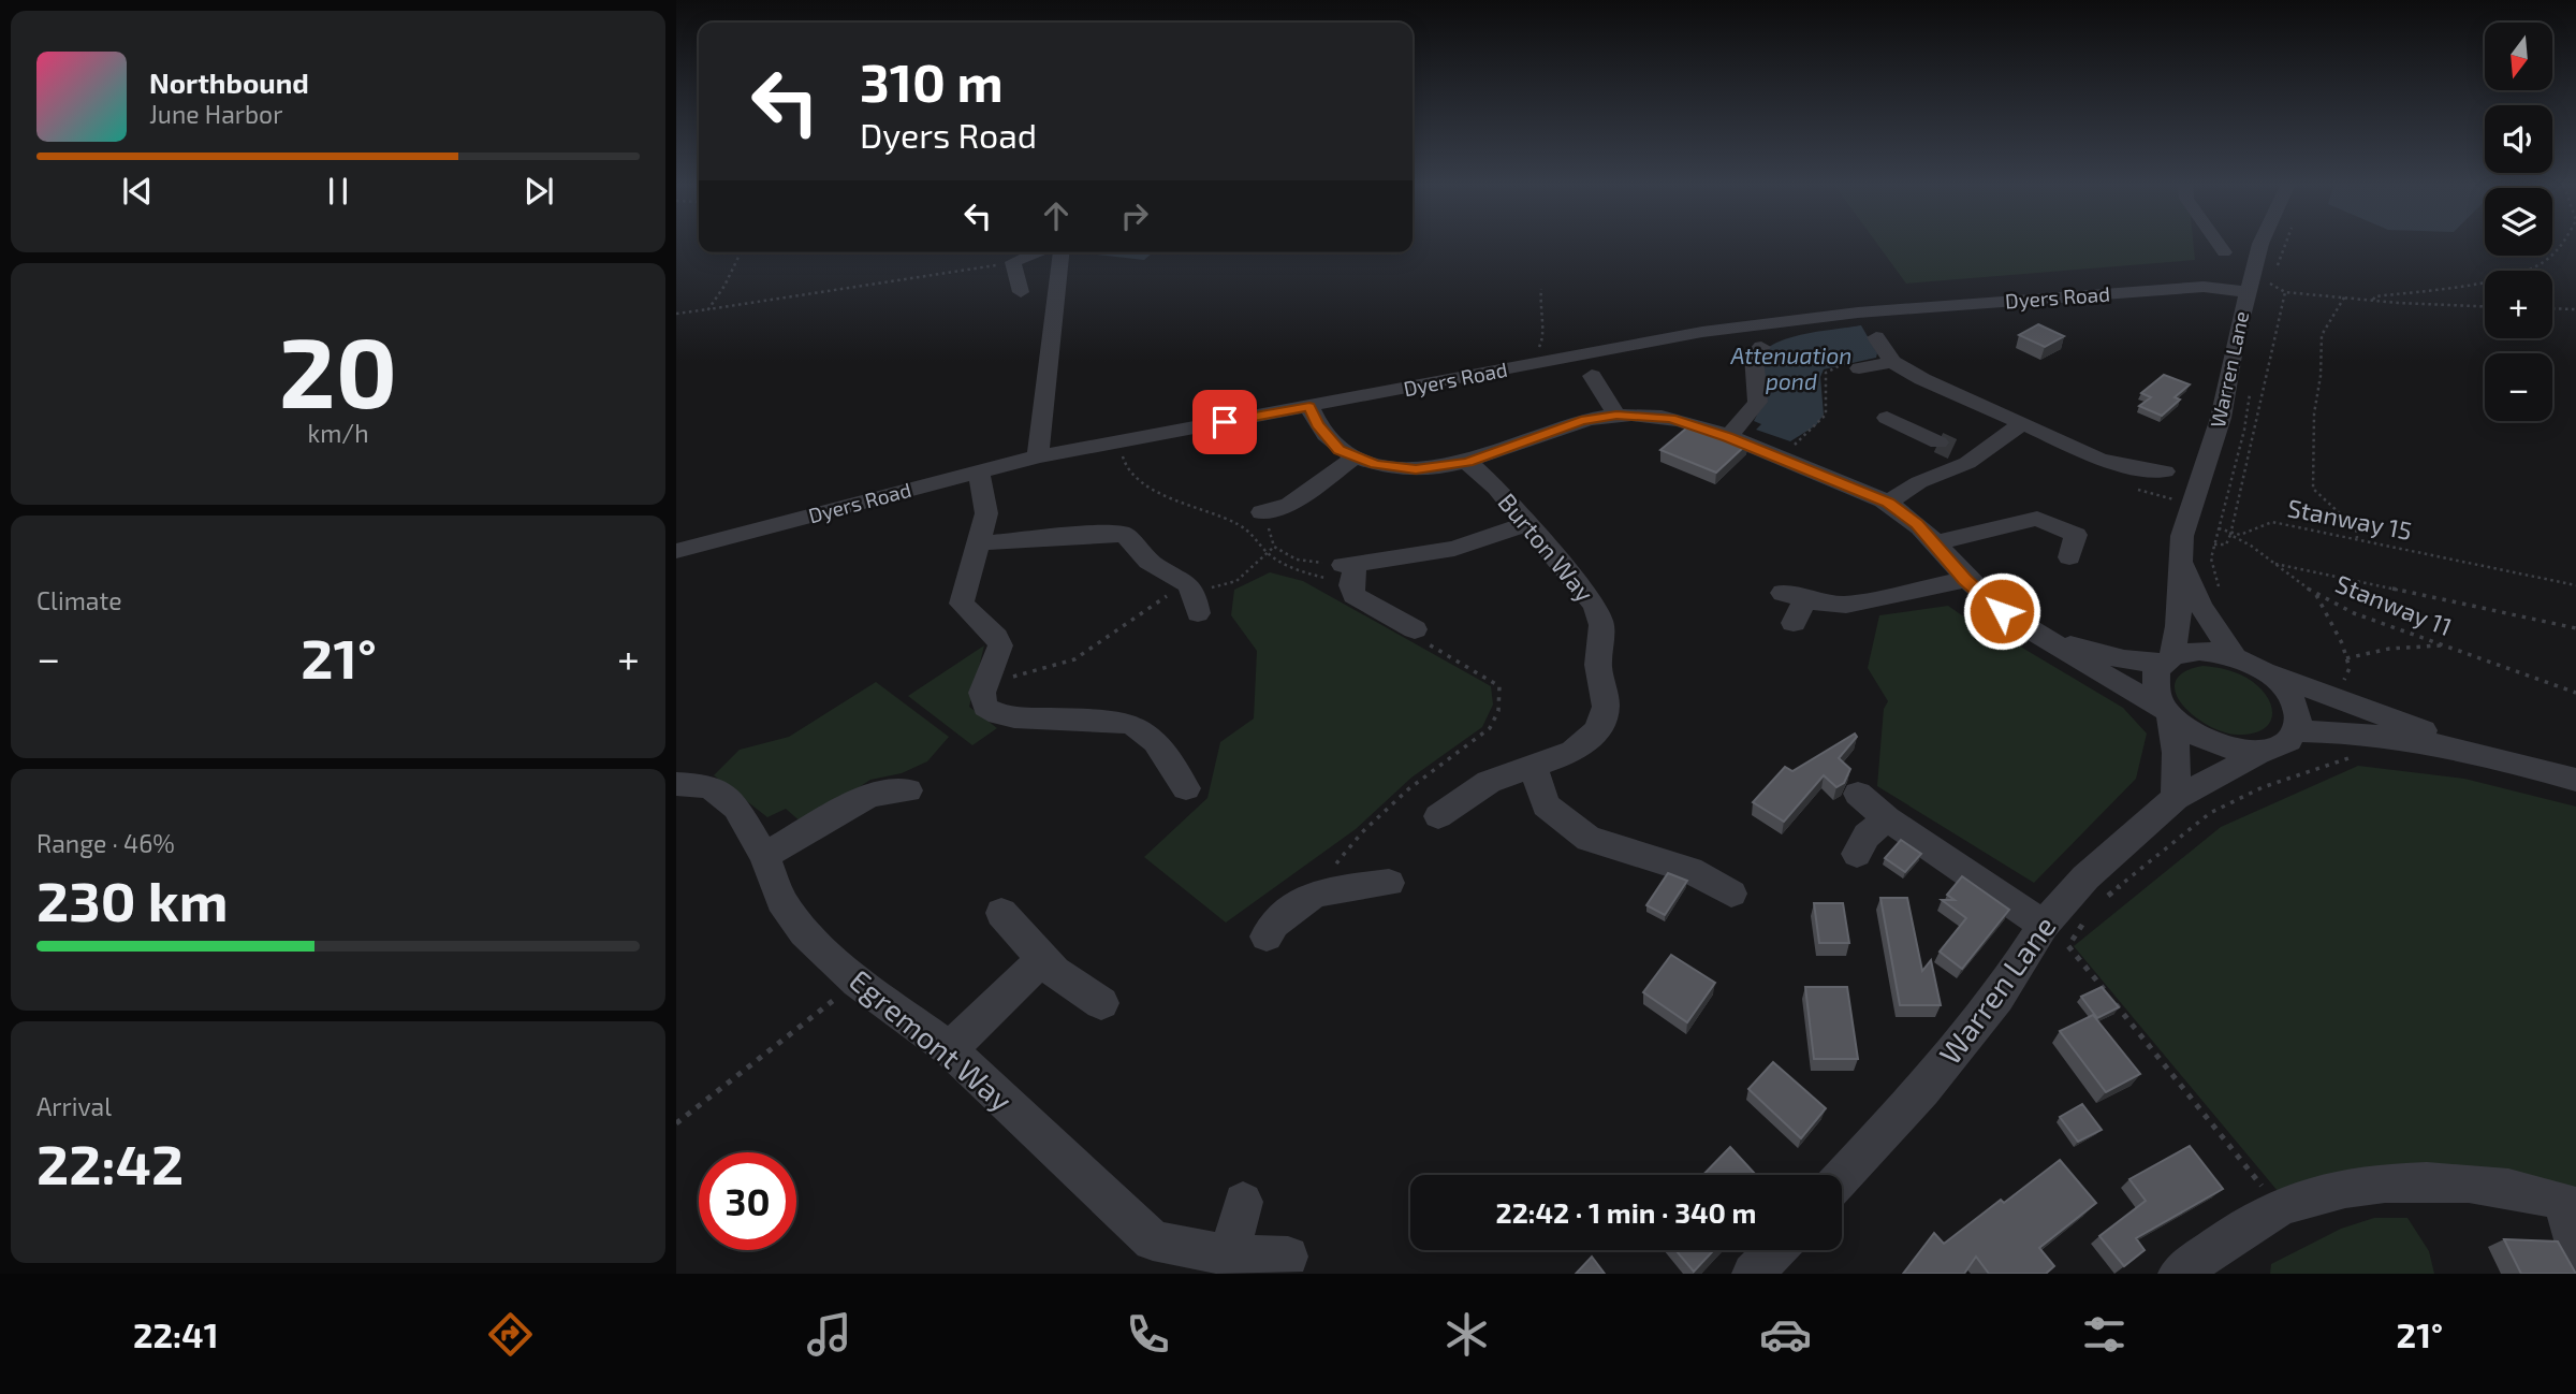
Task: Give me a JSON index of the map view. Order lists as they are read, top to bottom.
{
  "streets": {
    "street": [
      "Dyers Road",
      "Warren Lane",
      "Burton Way",
      "Egremont Way"
    ],
    "path": ["Stanway 15", "Stanway 11"]
  },
  "crossings": [
    ["Dyers Road", "Warren Lane"],
    ["Stanway 15", "Stanway 11"]
  ],
  "water": ["Attenuation pond"],
  "north": "bottom",
  "page": {
    "map_buttons": ["+", "−"],
    "turn": ["310 m", "Dyers Road"],
    "song": ["Northbound", "June Harbor"],
    "tile": [
      ["20", "km/h"],
      "Climate",
      ["Range · 46%", "230 km"],
      ["Arrival", "22:42"]
    ],
    "heat": ["−", "21°", "+"],
    "limit": "30",
    "trip": "22:42 · 1 min · 340 m",
    "tabs": ["22:41", "21°"]
  }
}
